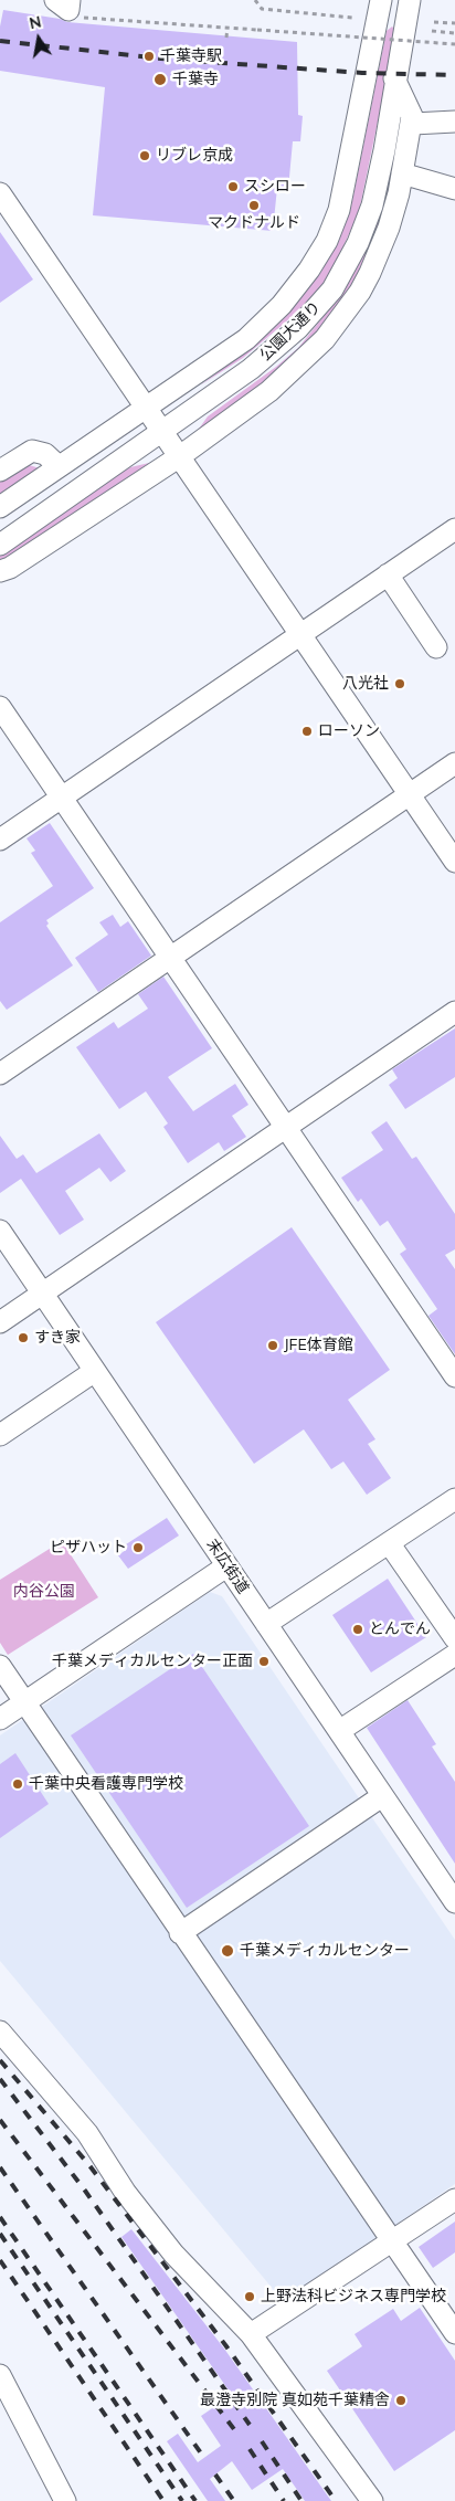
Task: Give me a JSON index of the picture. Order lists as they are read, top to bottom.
{
  "streets": {
    "street": ["公園大通り", "末広街道"]
  },
  "parks": ["内谷公園"],
  "places": [
    "千葉寺駅",
    "千葉寺",
    "リブレ京成",
    "スシロー",
    "マクドナルド",
    "八光社",
    "ローソン",
    "すき家",
    "JFE体育館",
    "ピザハット",
    "とんでん",
    "千葉メディカルセンター正面",
    "千葉中央看護専門学校",
    "千葉メディカルセンター",
    "上野法科ビジネス専門学校",
    "最澄寺別院 真如苑千葉精舎"
  ],
  "north": "top"
}
